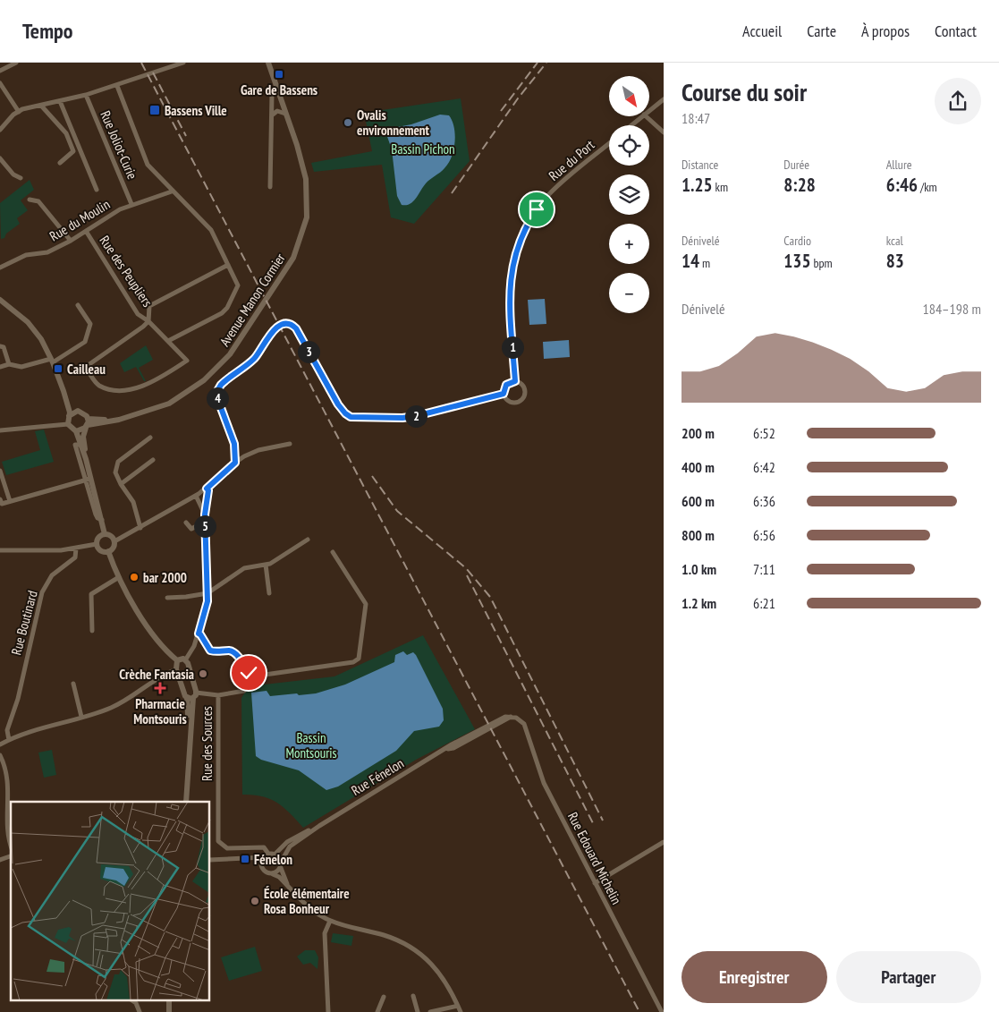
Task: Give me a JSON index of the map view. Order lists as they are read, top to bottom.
{
  "streets": {
    "street": [
      "Rue Joliot-Curie",
      "Rue du Port",
      "Rue du Moulin",
      "Rue des Peupliers",
      "Avenue Manon Cormier",
      "Rue Boutinard",
      "Rue des Sources",
      "Rue Fénelon",
      "Rue Edouard Michelin"
    ]
  },
  "crossings": [
    ["Rue Joliot-Curie", "Rue du Moulin"],
    ["Rue du Moulin", "Rue des Peupliers"],
    ["Rue des Sources", "Rue Fénelon"],
    ["Rue Fénelon", "Rue Edouard Michelin"]
  ],
  "parks": ["Bassin Pichon", "Bassin Montsouris"],
  "places": {
    "transit": [
      "Gare de Bassens",
      "Bassens Ville",
      "Cailleau",
      "Fénelon"
    ],
    "other": [
      "Ovalis environnement",
      "bar 2000",
      "Crèche Fantasia",
      "École élémentaire Rosa Bonheur"
    ],
    "health": ["Pharmacie Montsouris"]
  },
  "north": "bottom right",
  "page": {
    "header": "Tempo",
    "nav": [
      "Accueil",
      "Carte",
      "À propos",
      "Contact"
    ],
    "heading": ["Course du soir", "18:47"],
    "map_buttons": ["+", "−"],
    "stats": [
      ["Distance", "1.25 km"],
      ["Durée", "8:28"],
      ["Allure", "6:46 /km"],
      ["Dénivelé", "14 m"],
      ["Cardio", "135 bpm"],
      ["kcal", "83"]
    ],
    "chart": ["Dénivelé", "184–198 m"],
    "pins": [
      "1",
      "3",
      "4",
      "2",
      "5"
    ],
    "list": [
      {
        "name": "200 m",
        "note": "6:52"
      },
      {
        "name": "400 m",
        "note": "6:42"
      },
      {
        "name": "600 m",
        "note": "6:36"
      },
      {
        "name": "800 m",
        "note": "6:56"
      },
      {
        "name": "1.0 km",
        "note": "7:11"
      },
      {
        "name": "1.2 km",
        "note": "6:21"
      }
    ],
    "buttons": ["Enregistrer", "Partager"]
  }
}
